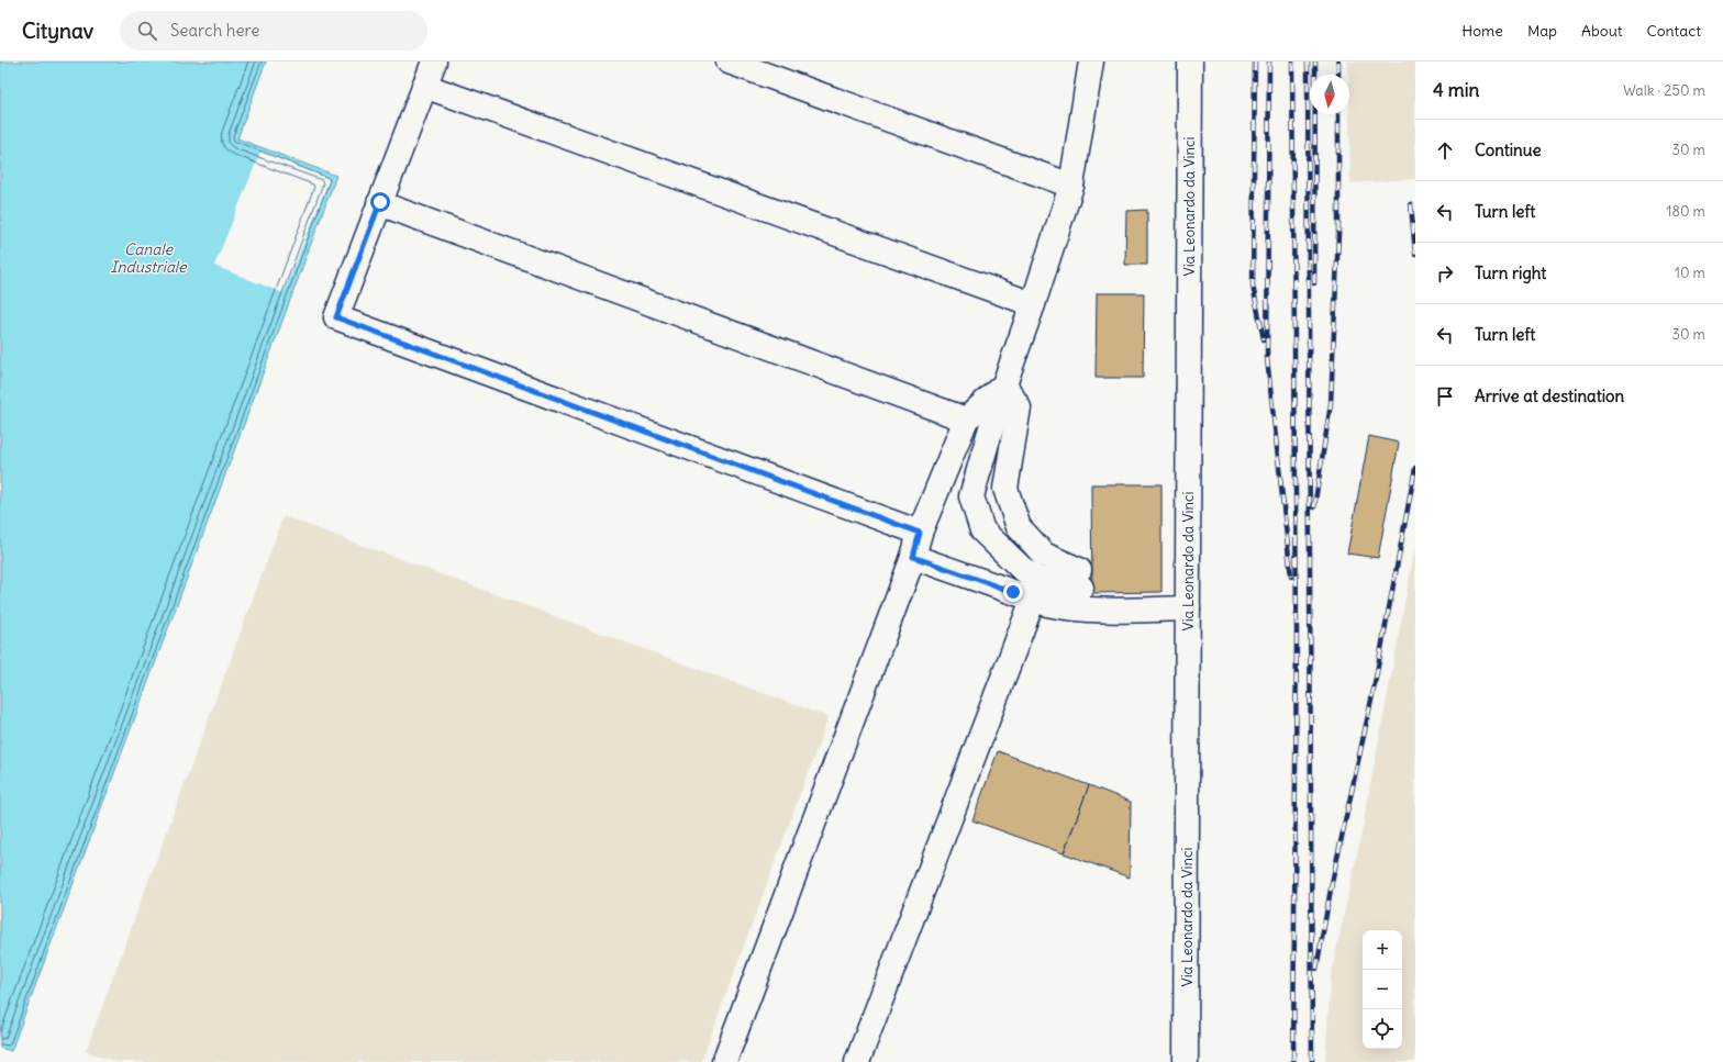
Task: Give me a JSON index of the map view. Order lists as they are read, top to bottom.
{
  "streets": {
    "street": ["Via Leonardo da Vinci"]
  },
  "water": ["Canale Industriale"],
  "north": "bottom",
  "page": {
    "header": "Citynav",
    "search": "Search here",
    "nav": [
      "Home",
      "Map",
      "About",
      "Contact"
    ],
    "heading": ["4 min", "Walk · 250 m"],
    "list": [
      ["Continue", "30 m"],
      ["Turn left", "180 m"],
      ["Turn right", "10 m"],
      ["Turn left", "30 m"],
      "Arrive at destination"
    ],
    "map_buttons": ["+", "−"]
  }
}
